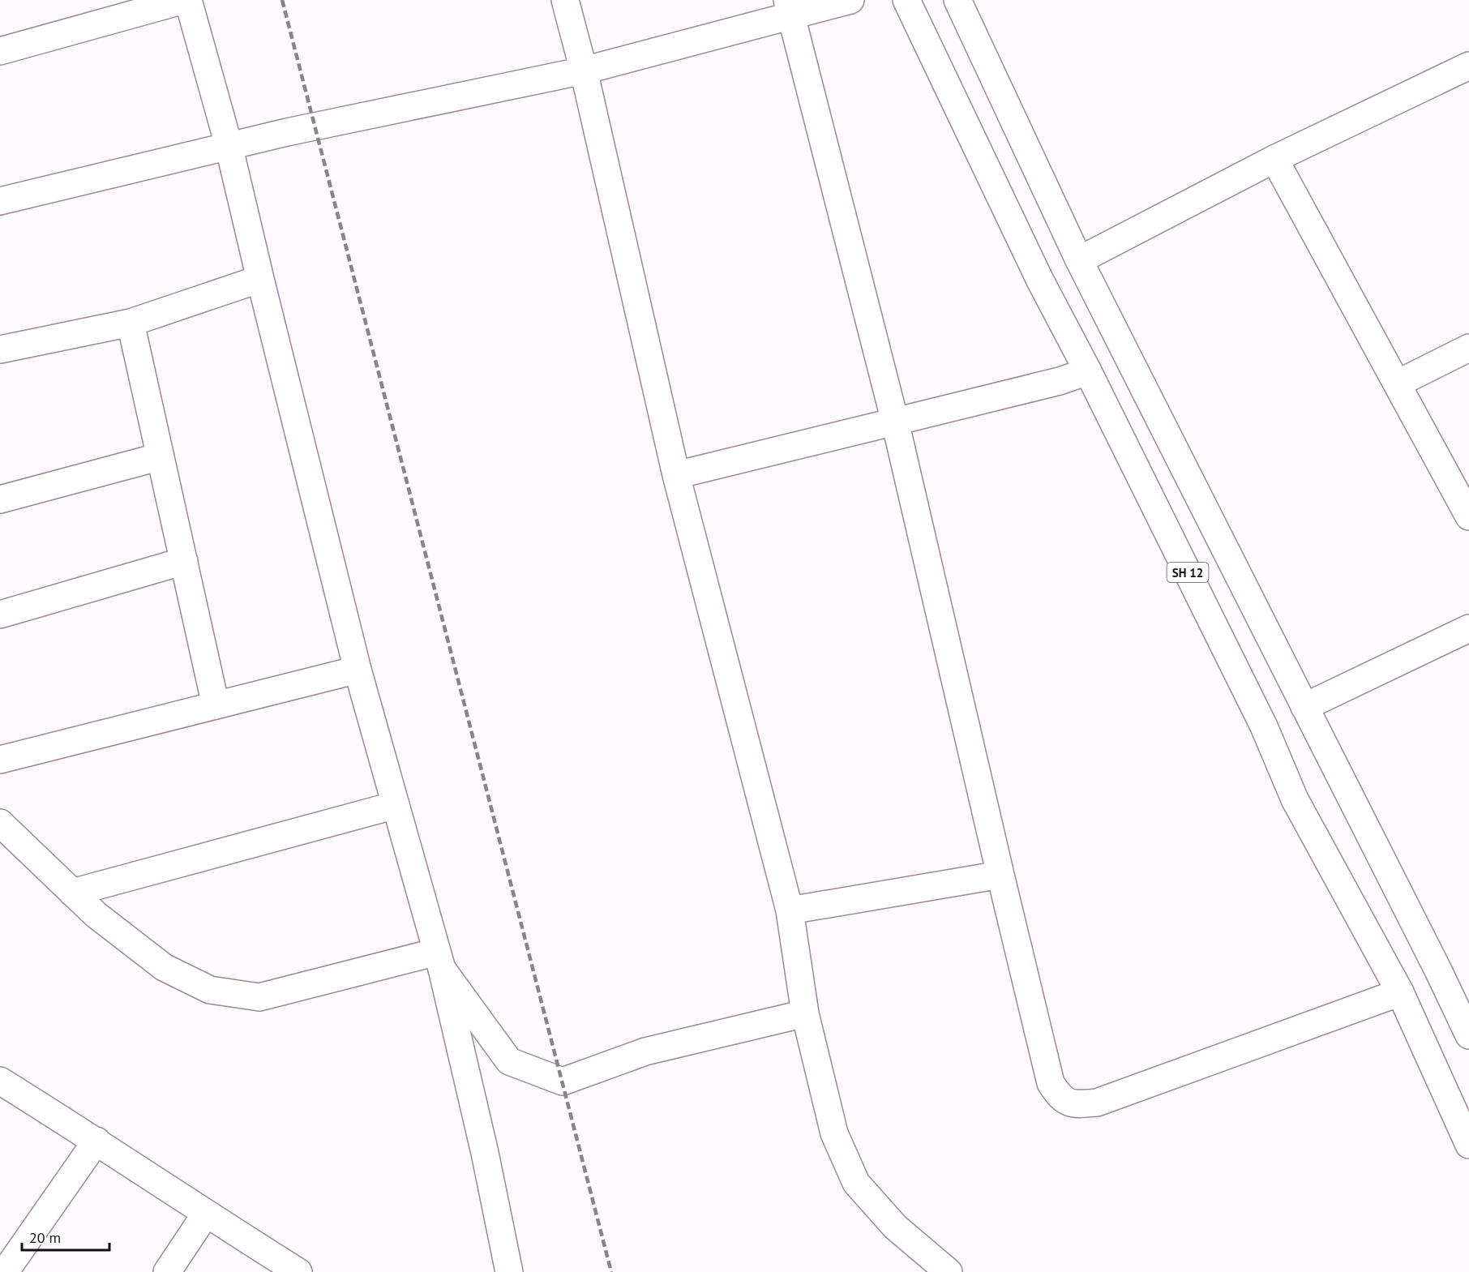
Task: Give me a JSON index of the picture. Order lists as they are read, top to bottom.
{
  "streets": {
    "street": ["SH 12"]
  },
  "scale_bar": "20 m"
}
